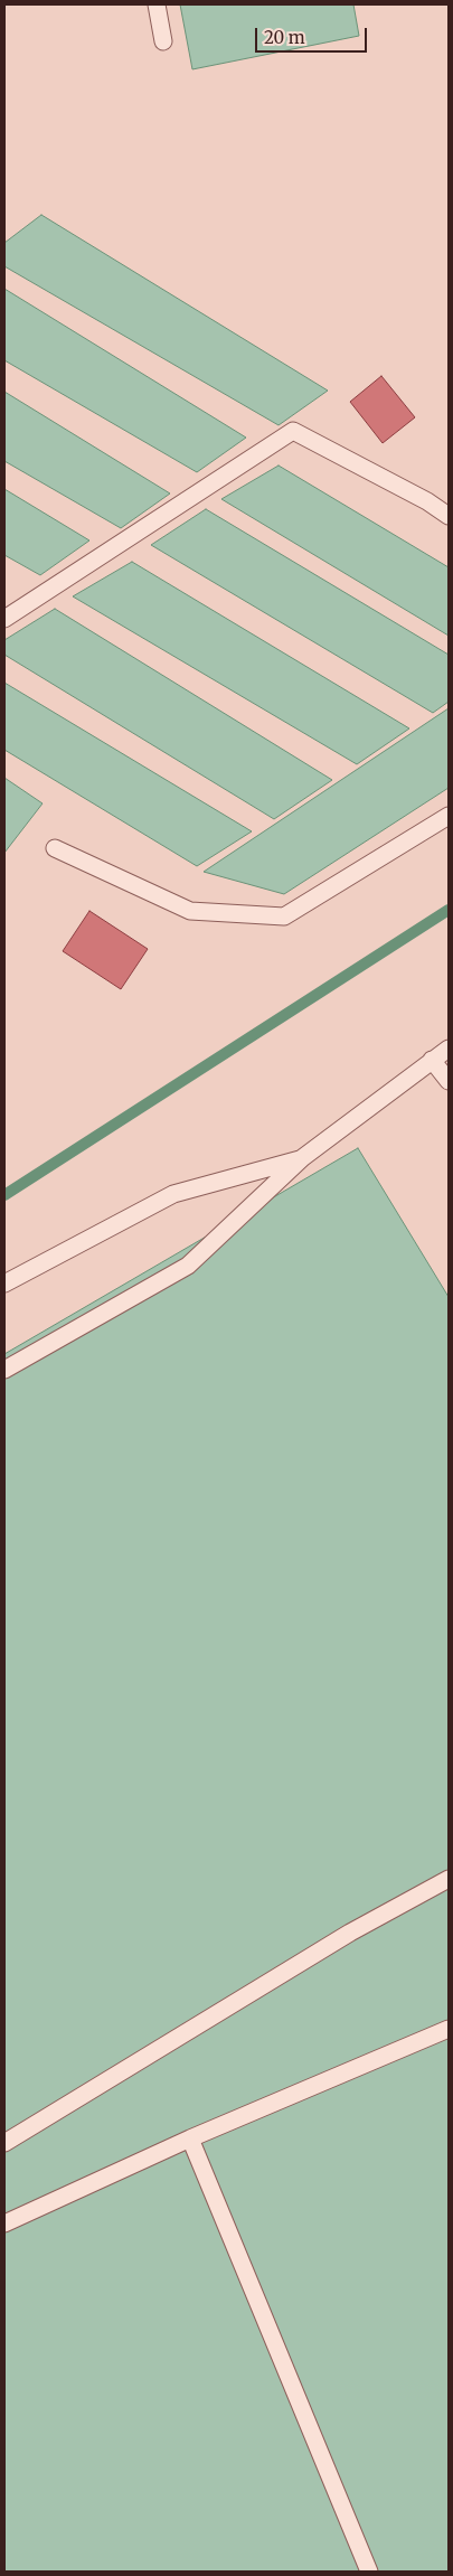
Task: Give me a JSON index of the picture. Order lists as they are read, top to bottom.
{
  "scale_bar": "20 m"
}
